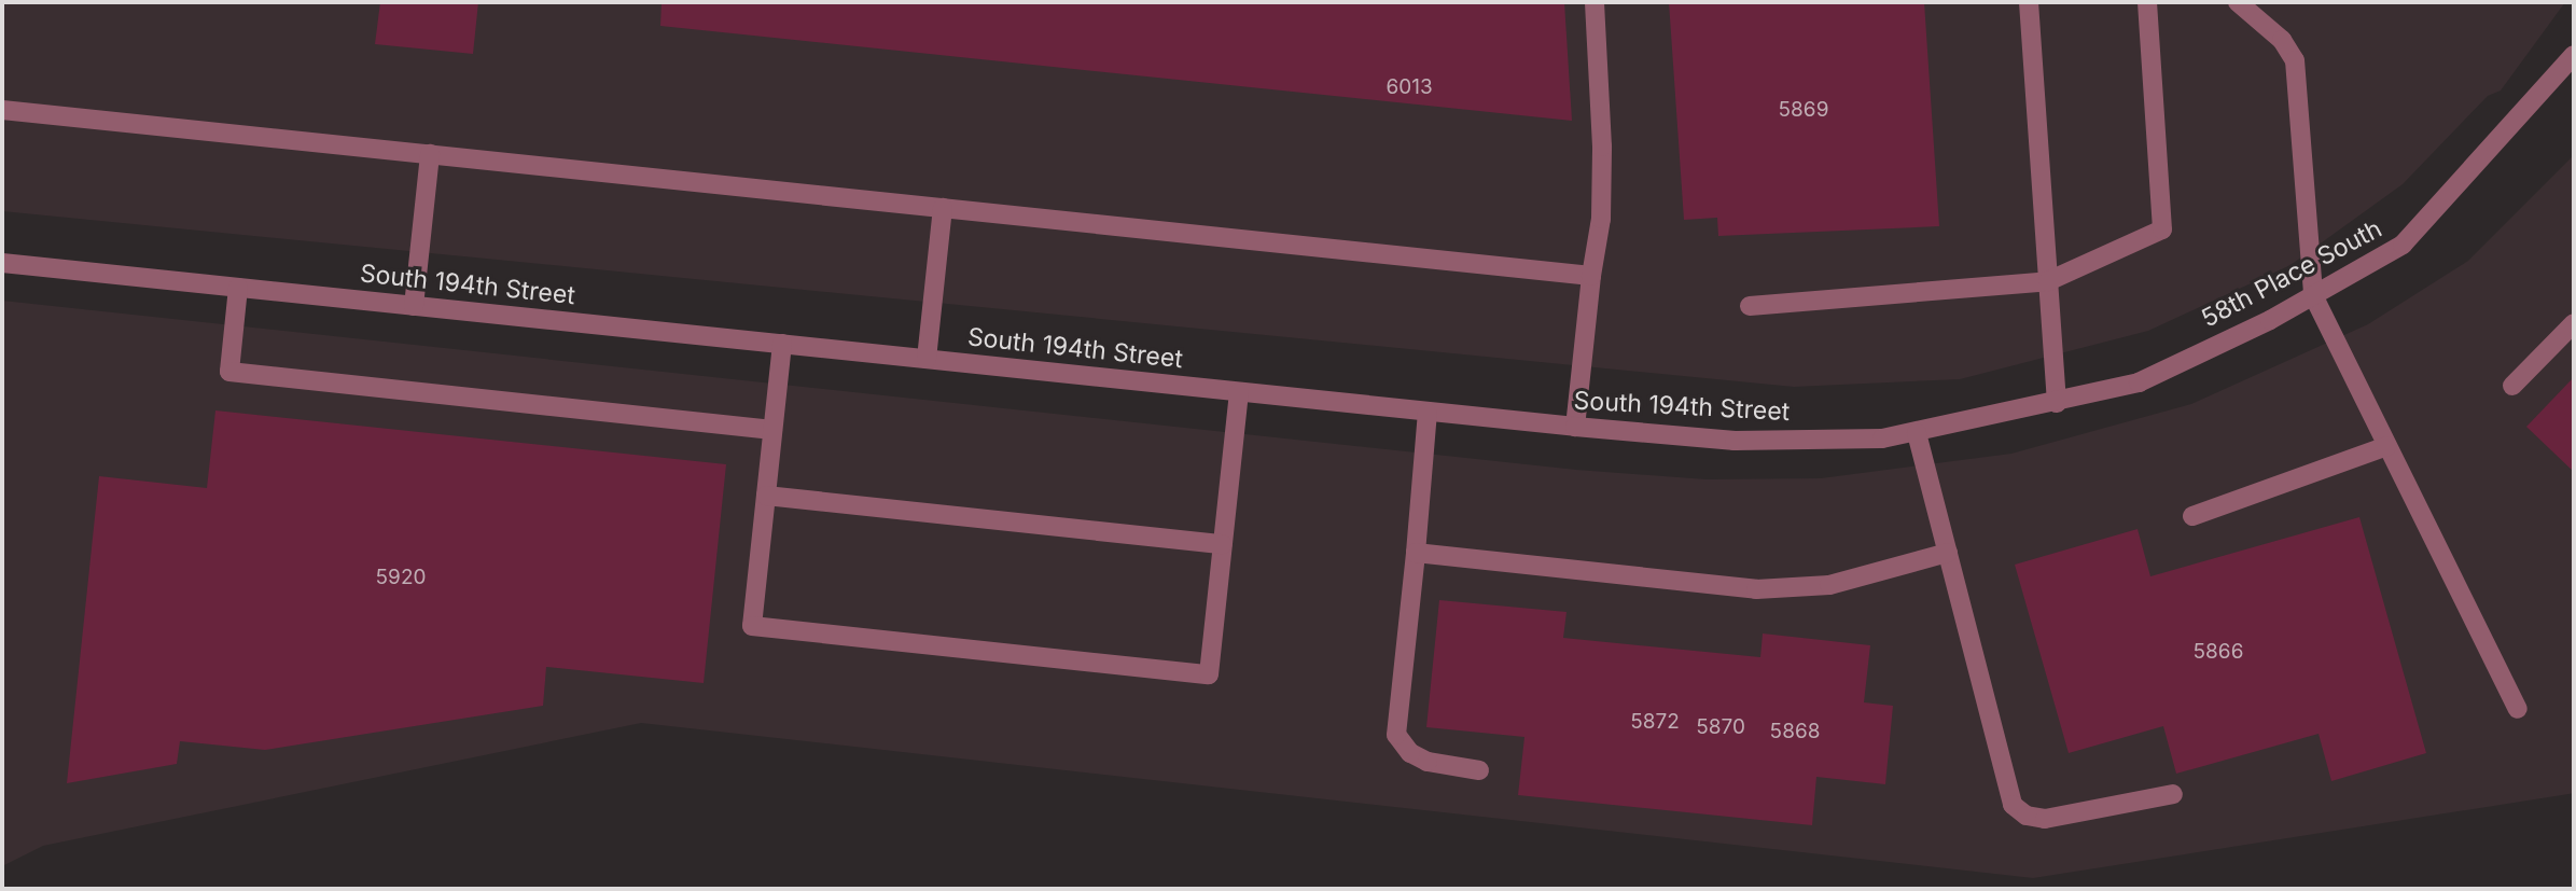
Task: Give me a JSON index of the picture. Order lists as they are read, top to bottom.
{
  "streets": {
    "street": ["58th Place South", "South 194th Street"]
  },
  "crossings": [
    ["58th Place South", "South 194th Street"]
  ],
  "house_numbers": [
    "6013",
    "5869",
    "5920",
    "5866",
    "5872",
    "5870",
    "5868"
  ]
}
